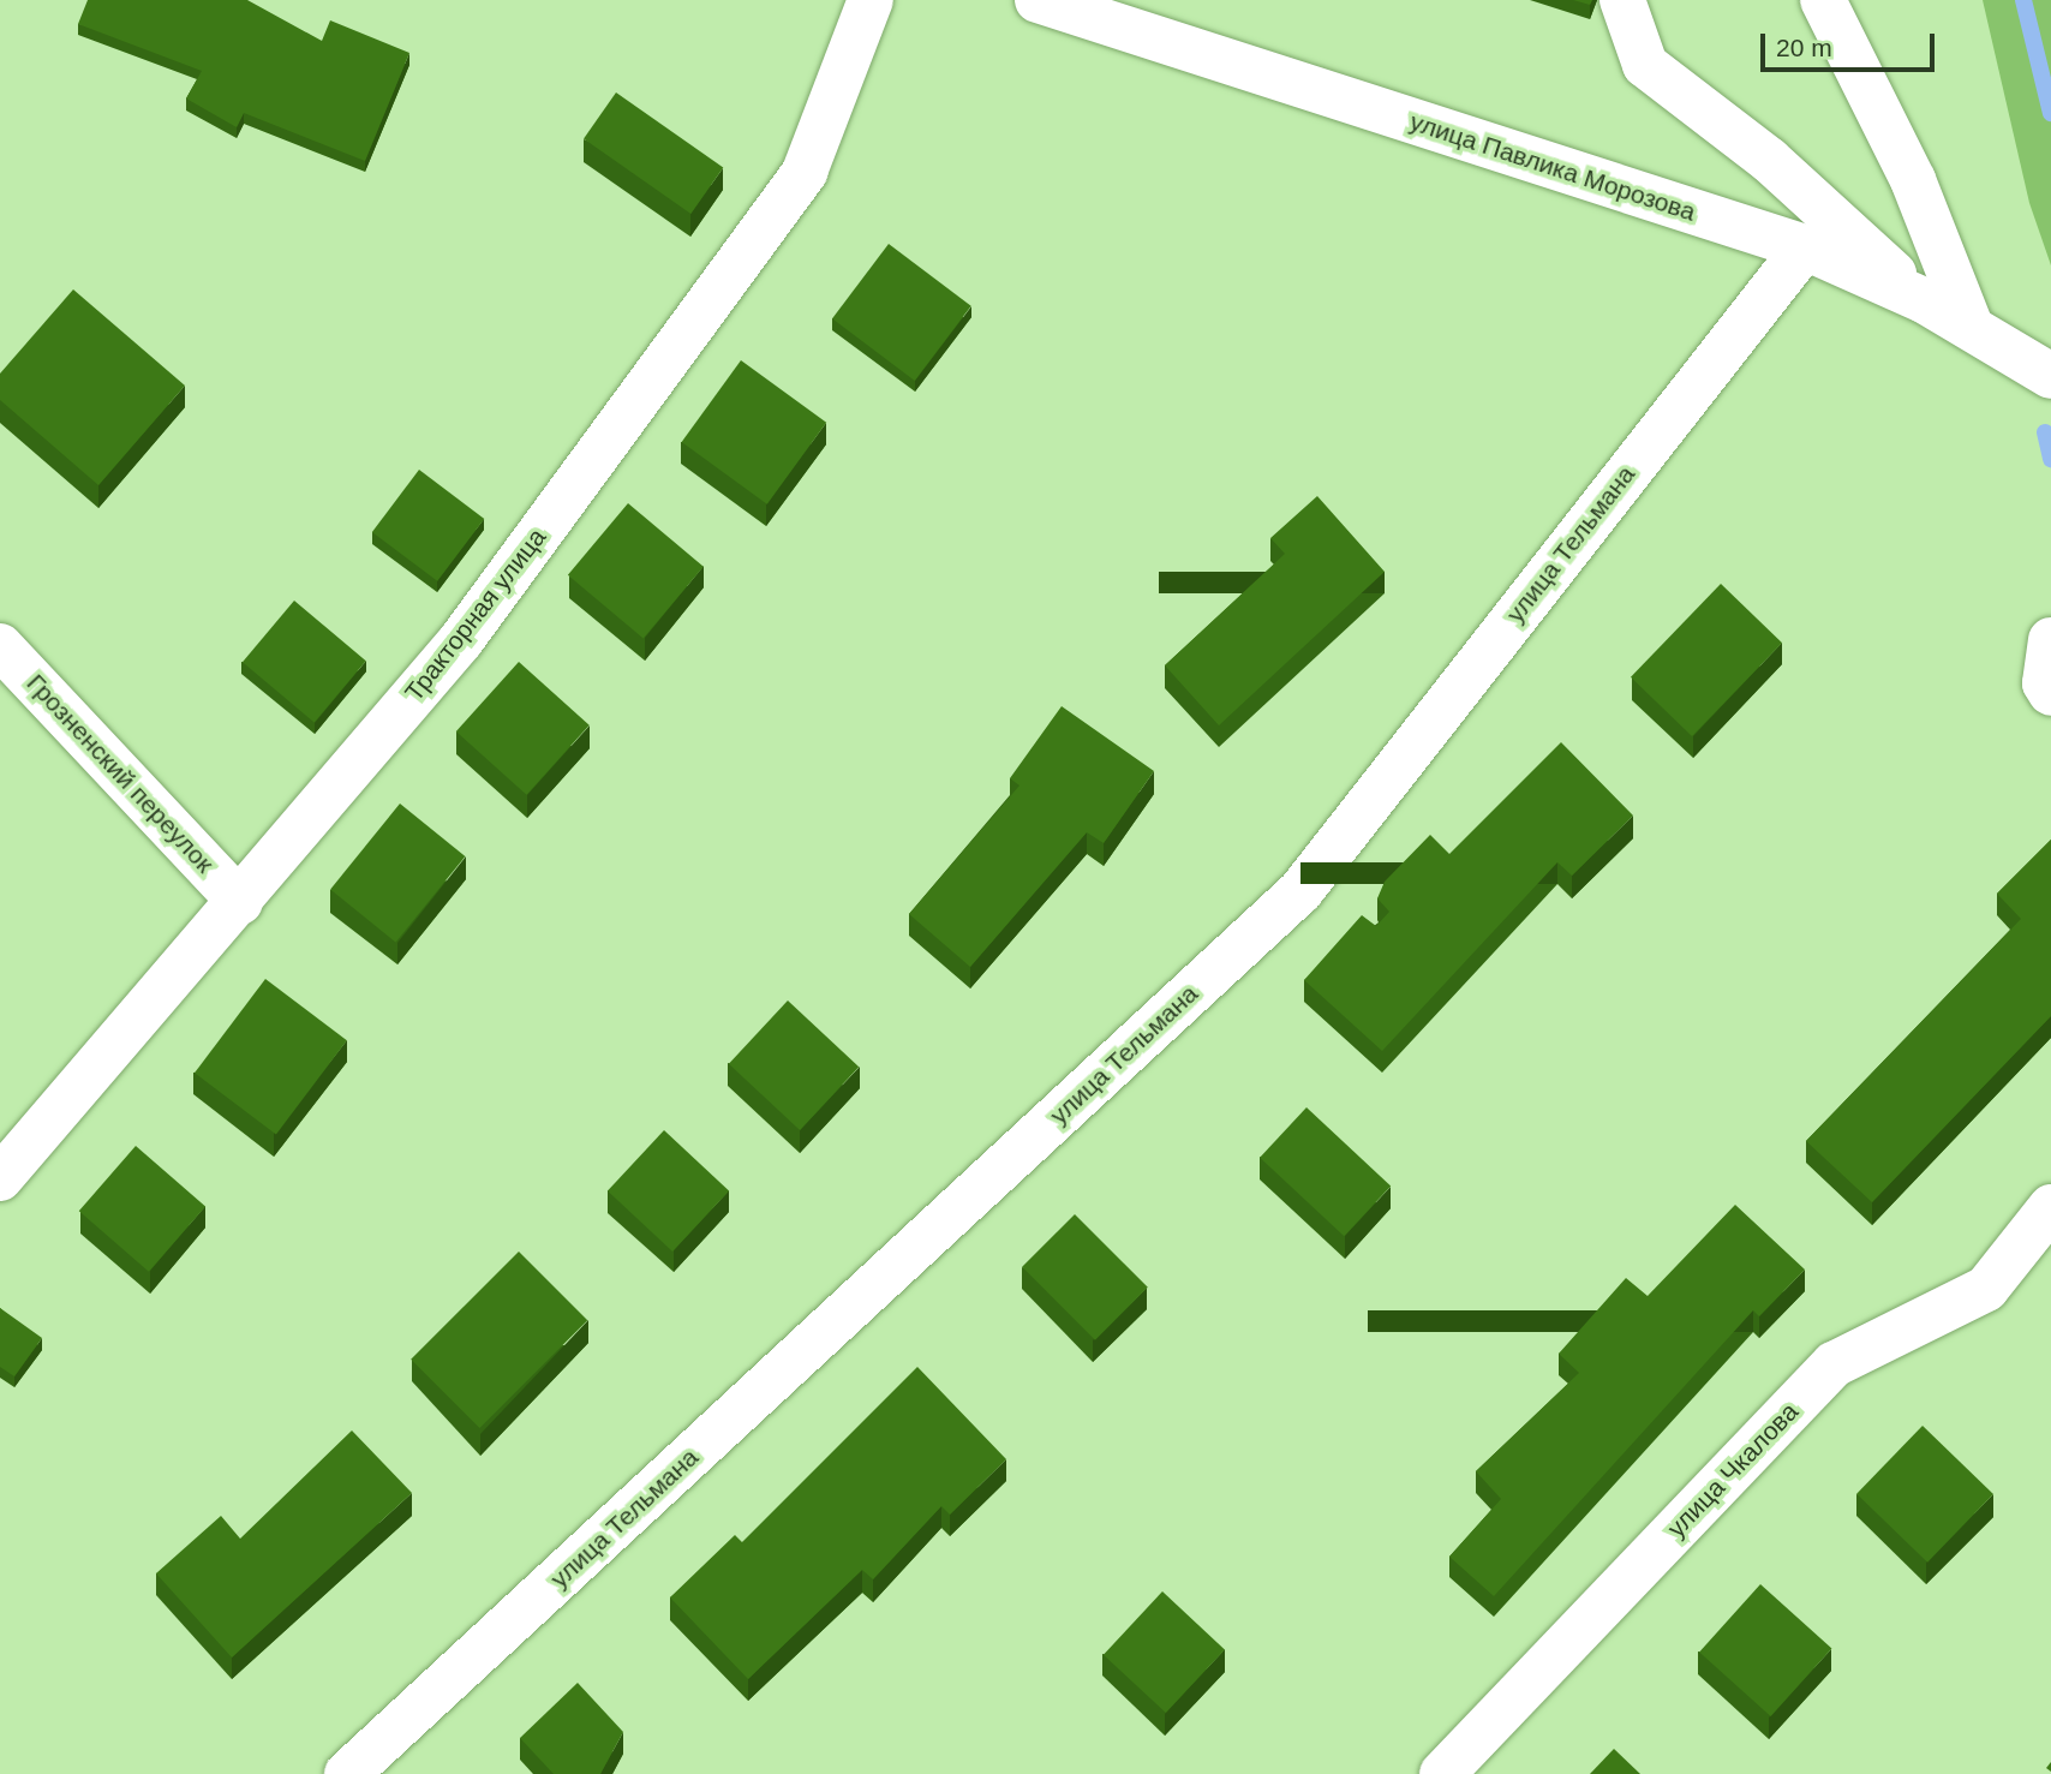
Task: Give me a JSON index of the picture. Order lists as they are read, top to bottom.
{
  "streets": {
    "street": [
      "улица Павлика Морозова",
      "улица Тельмана",
      "Тракторная улица",
      "Грозненский переулок",
      "улица Чкалова"
    ]
  },
  "crossings": [
    ["улица Павлика Морозова", "улица Тельмана"],
    ["Тракторная улица", "Грозненский переулок"]
  ],
  "scale_bar": "20 m"
}
